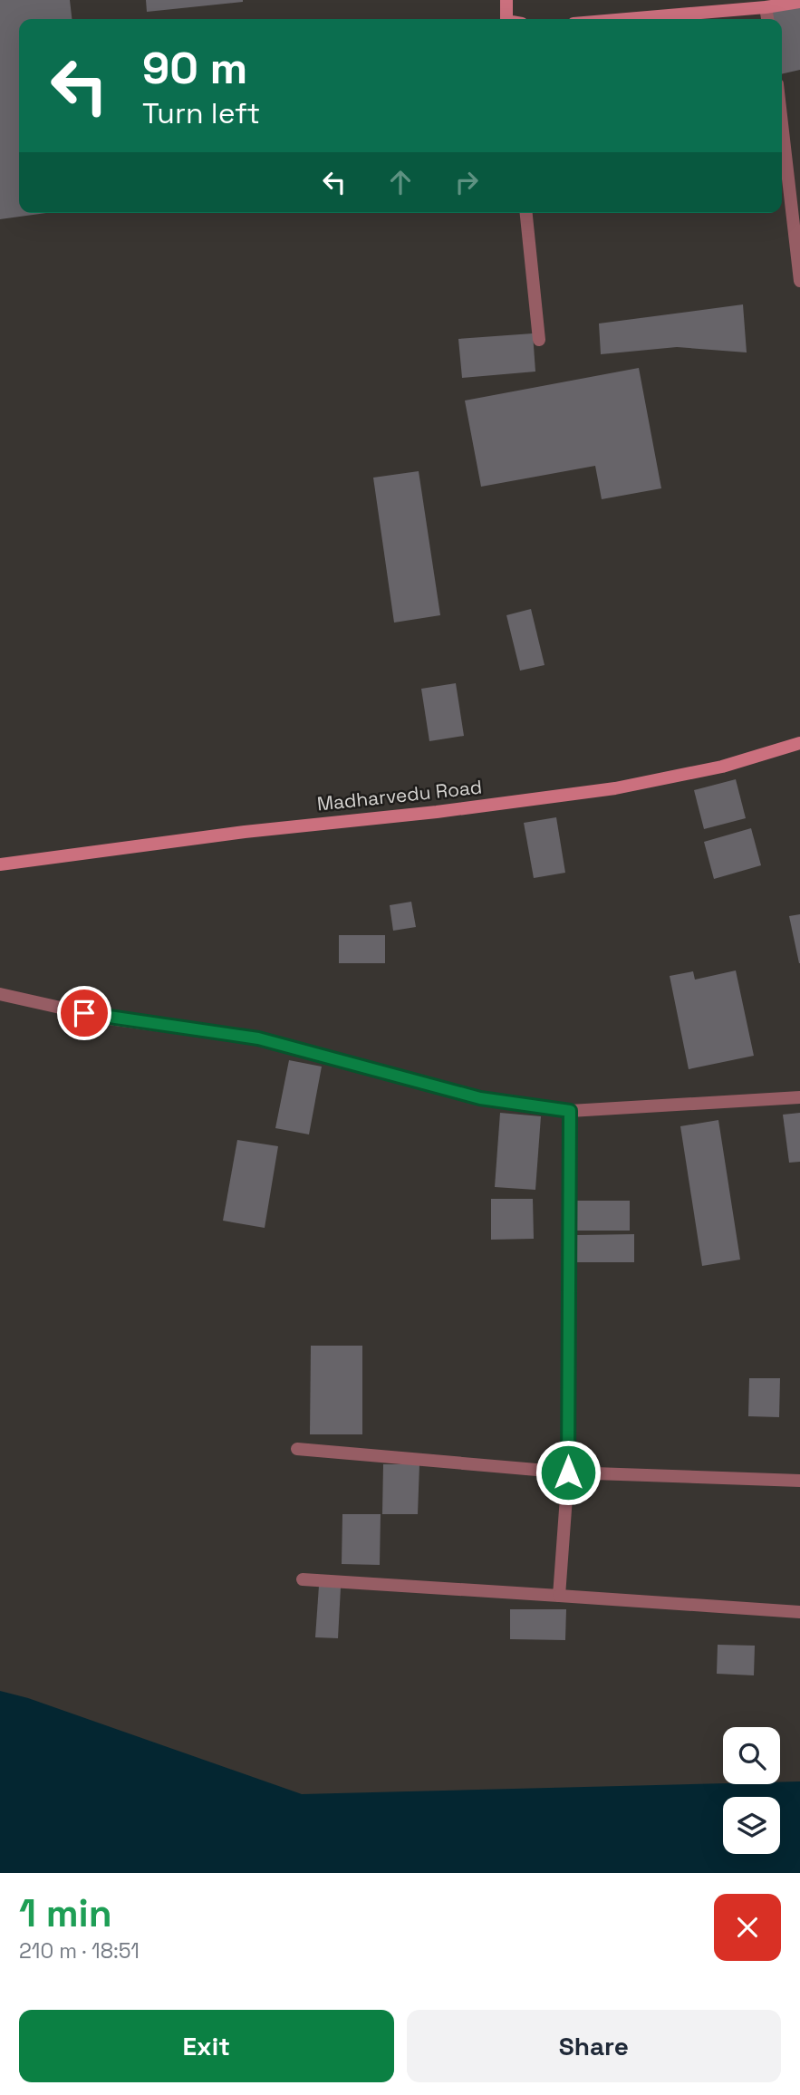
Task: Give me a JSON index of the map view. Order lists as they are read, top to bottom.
{
  "streets": {
    "street": ["Madharvedu Road"]
  },
  "page": {
    "turn": ["90 m", "Turn left"],
    "heading": ["1 min", "210 m · 18:51"],
    "buttons": ["Exit", "Share"]
  }
}
